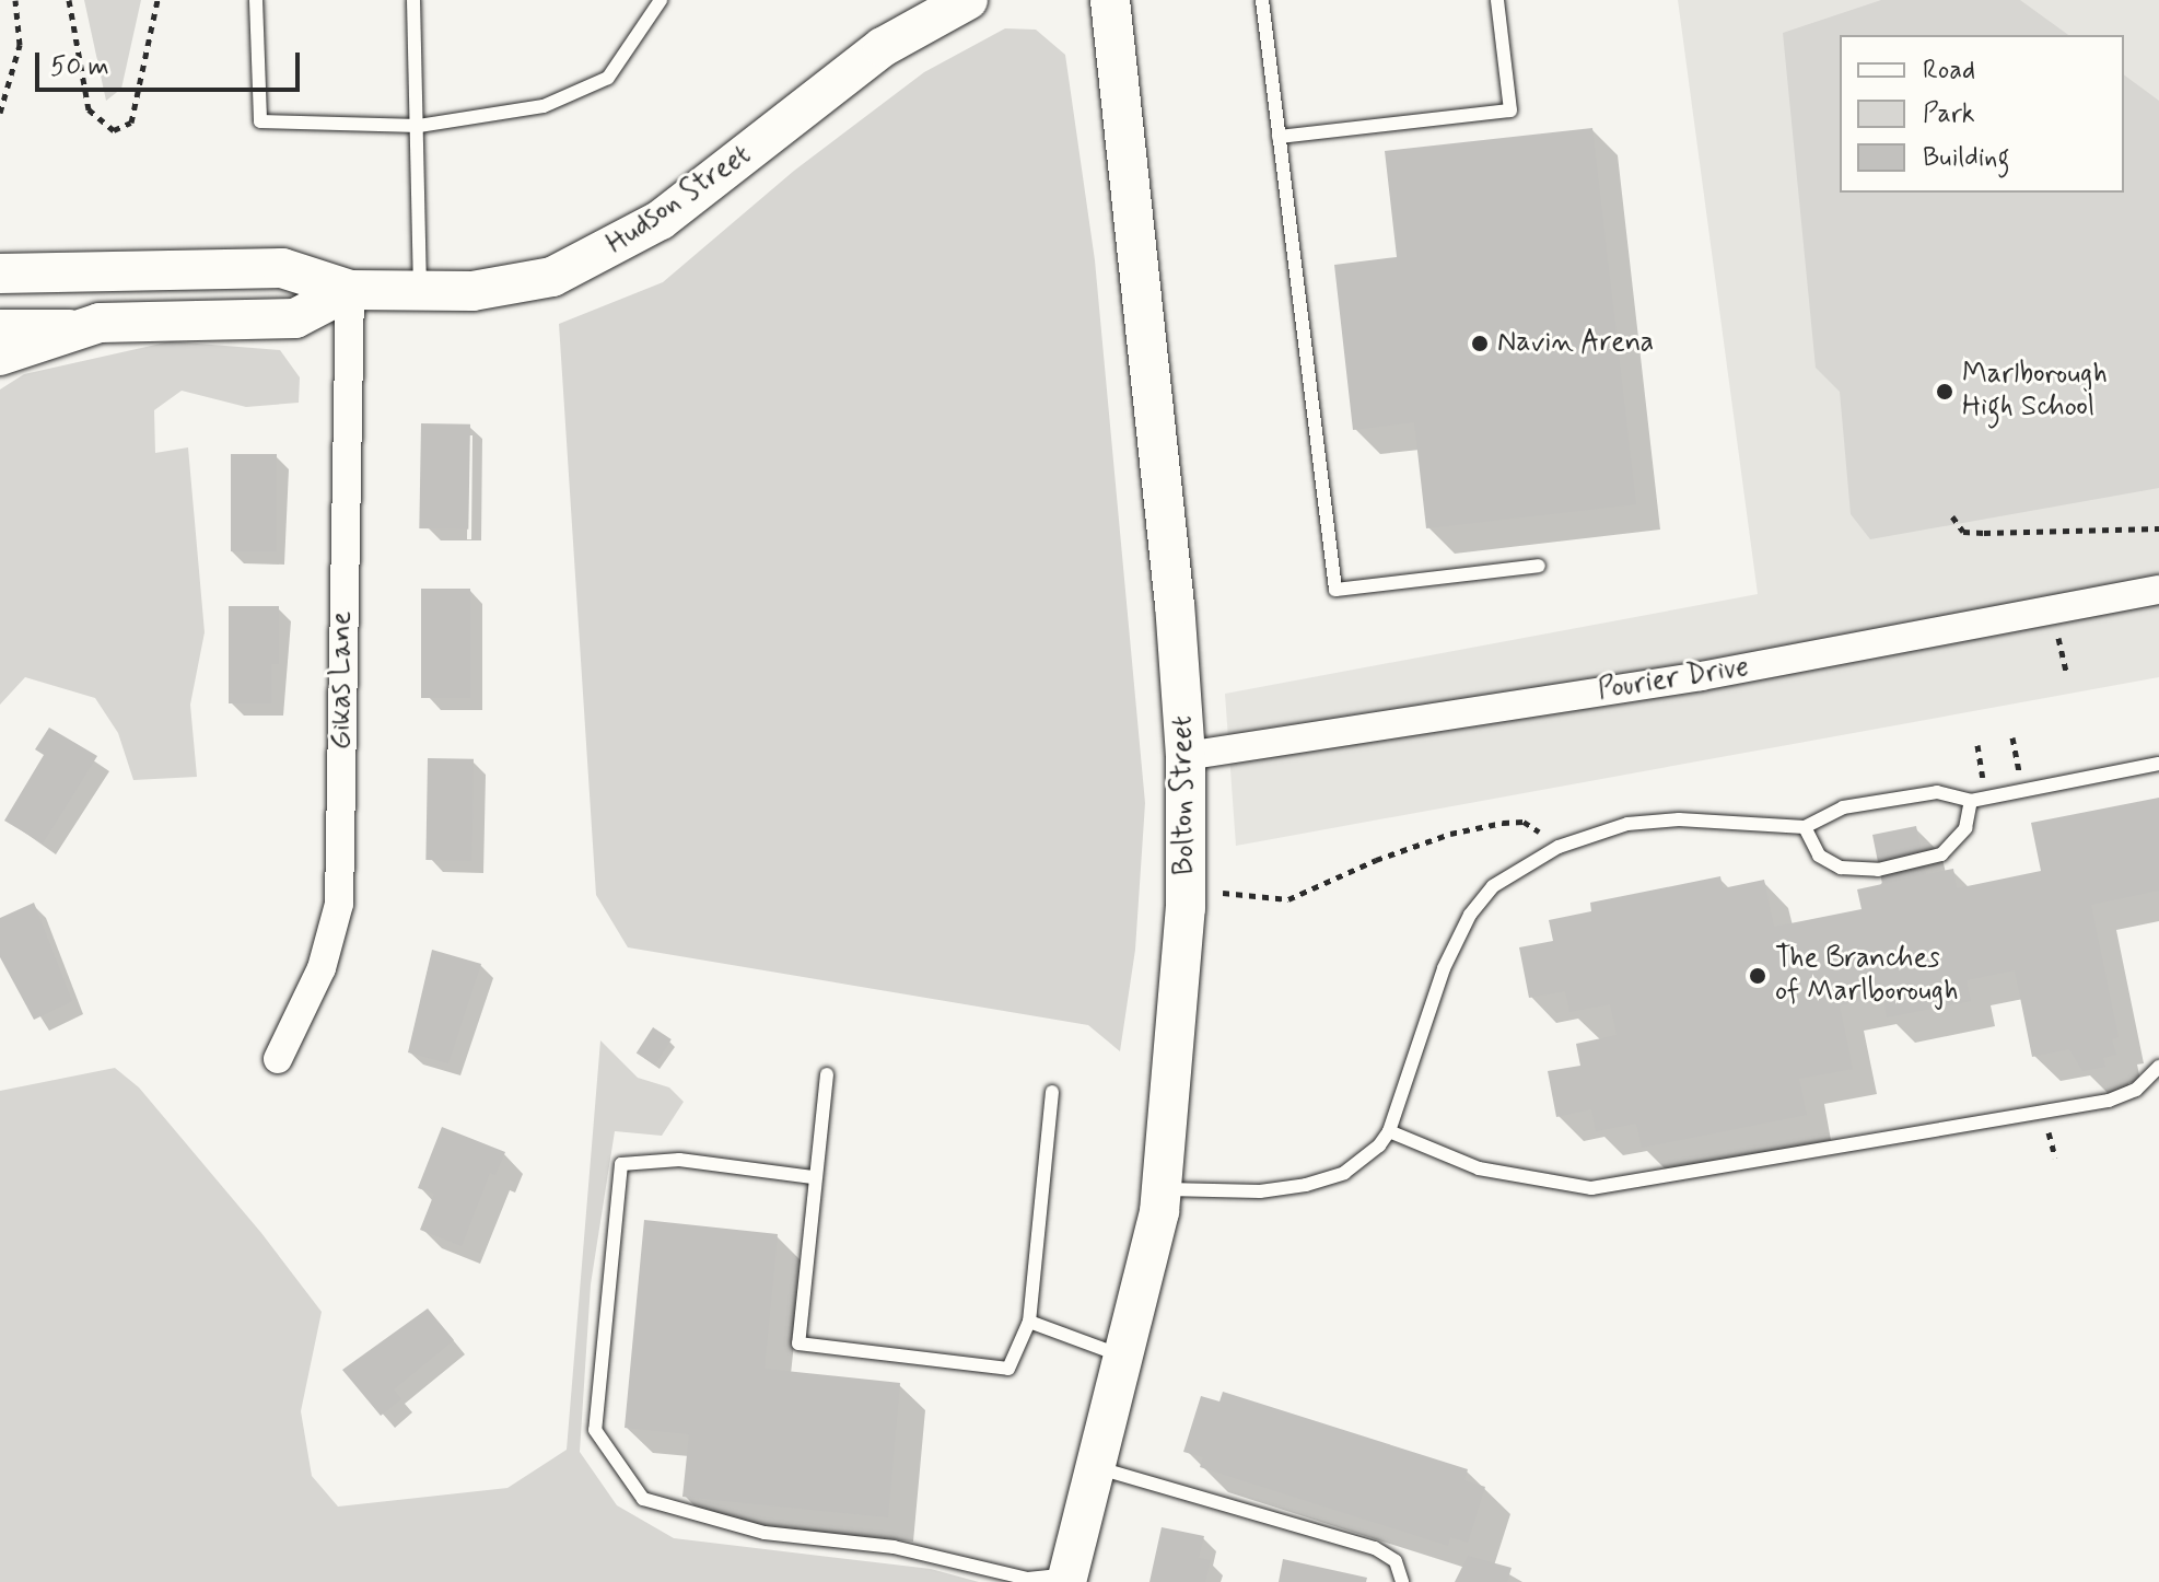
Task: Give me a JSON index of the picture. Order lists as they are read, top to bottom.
{
  "streets": {
    "main road": ["Hudson Street", "Bolton Street"],
    "street": ["Pourier Drive", "Gikas Lane"]
  },
  "crossings": [
    ["Hudson Street", "Gikas Lane"],
    ["Pourier Drive", "Bolton Street"]
  ],
  "places": ["Navin Arena", "Marlborough High School", "The Branches of Marlborough"],
  "legend": ["Road", "Park", "Building"],
  "scale_bar": "50 m"
}
